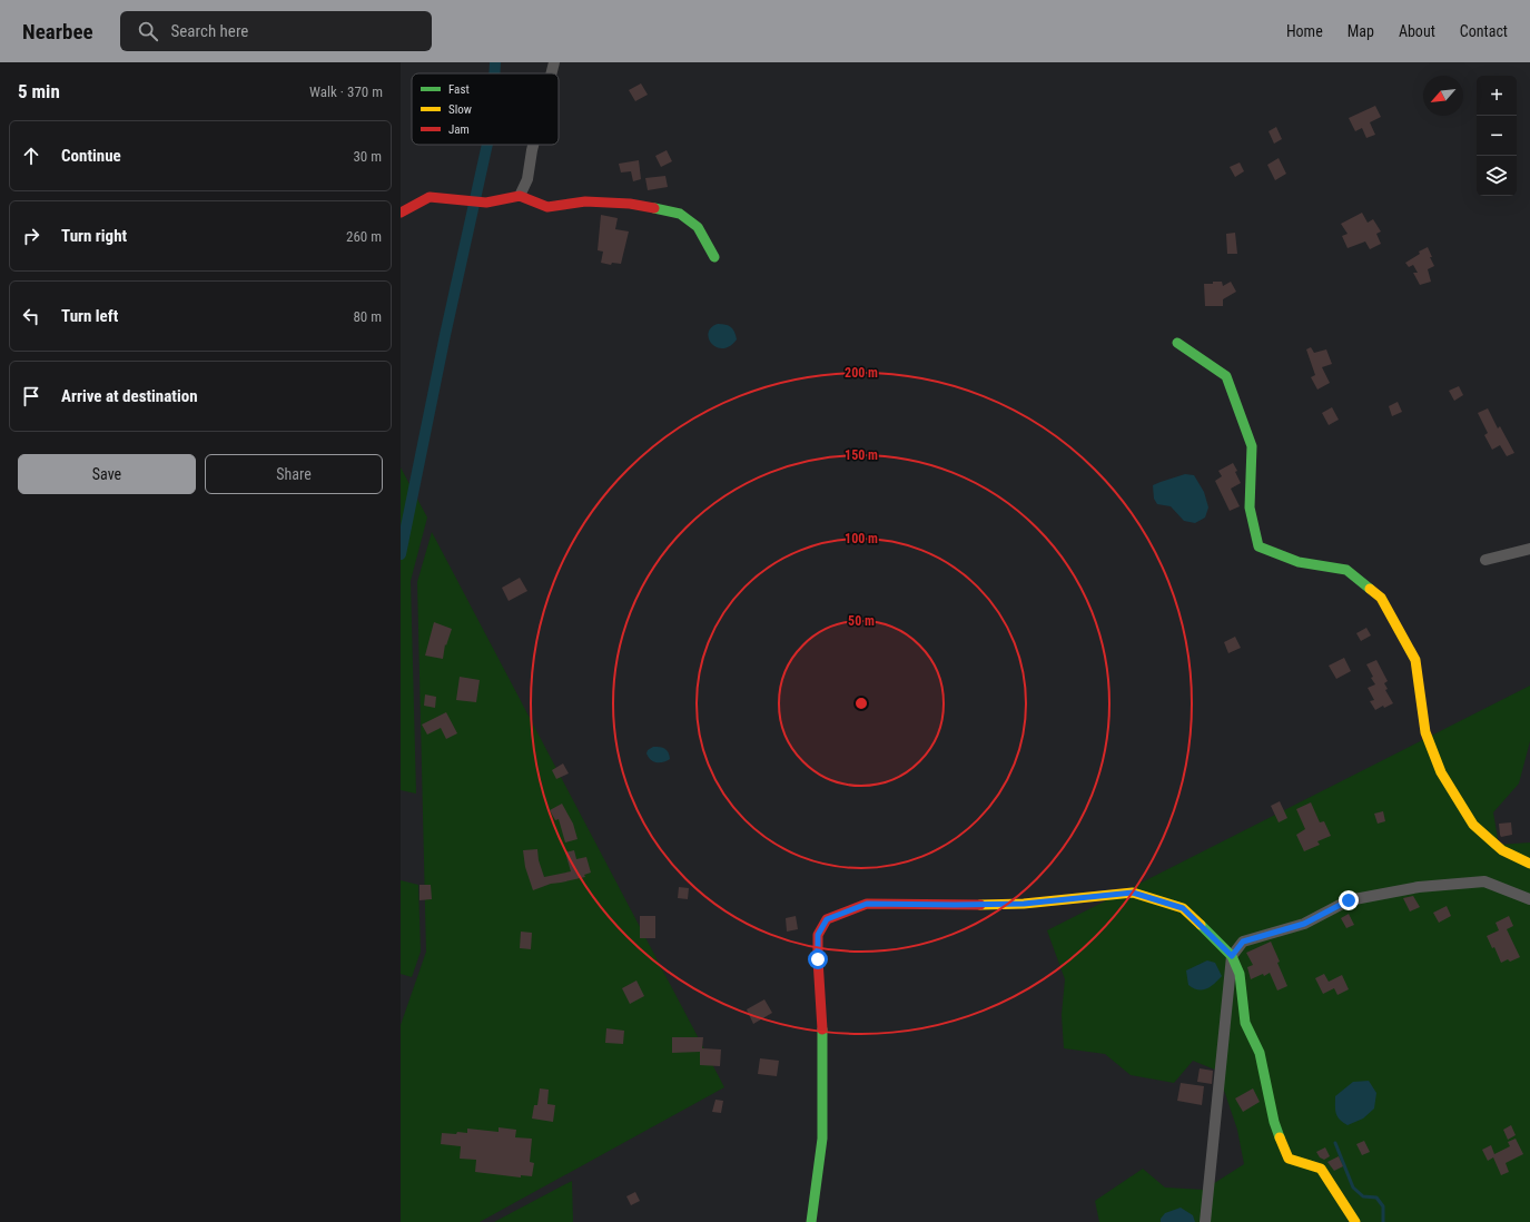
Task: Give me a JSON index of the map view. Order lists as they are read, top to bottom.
{
  "legend": ["Fast", "Slow", "Jam"],
  "north": "bottom left",
  "page": {
    "header": "Nearbee",
    "search": "Search here",
    "nav": [
      "Home",
      "Map",
      "About",
      "Contact"
    ],
    "heading": ["5 min", "Walk · 370 m"],
    "map_buttons": ["+", "−"],
    "list": [
      ["Continue", "30 m"],
      ["Turn right", "260 m"],
      ["Turn left", "80 m"],
      "Arrive at destination"
    ],
    "buttons": ["Save", "Share"]
  },
  "rings": [
    "200 m",
    "150 m",
    "100 m",
    "50 m"
  ]
}
